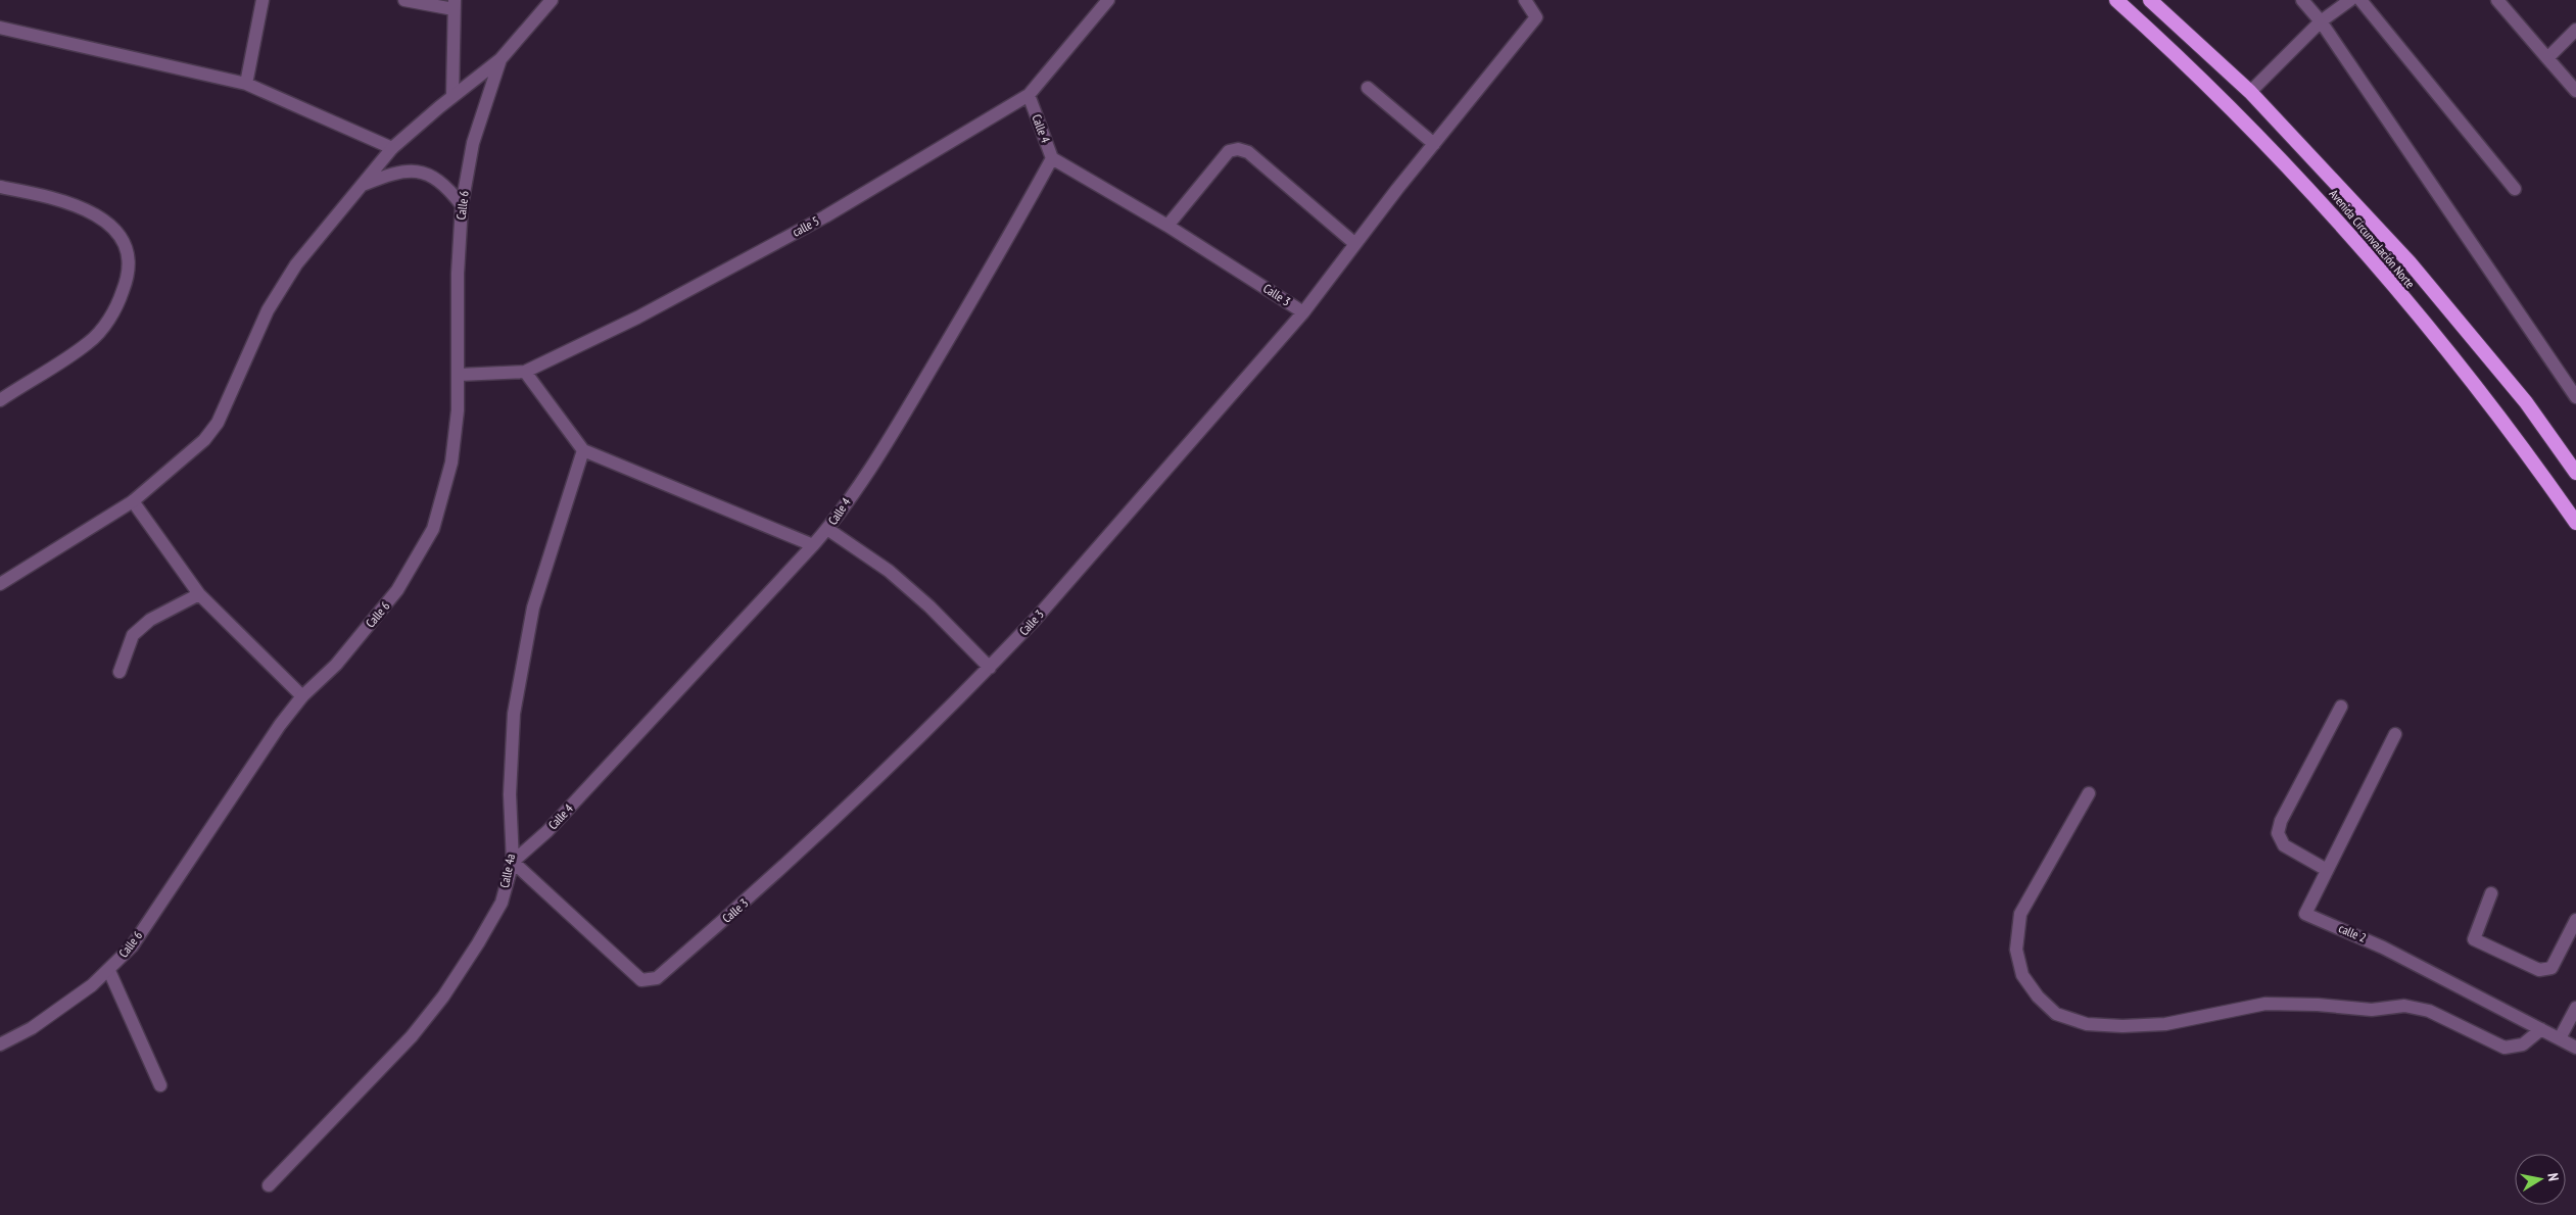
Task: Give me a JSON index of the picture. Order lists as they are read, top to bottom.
{
  "streets": {
    "highway": ["Avenida Circunvalación Norte"],
    "street": [
      "Calle 4",
      "Calle 6",
      "calle 5",
      "Calle 3",
      "Calle 4a",
      "calle 2"
    ]
  },
  "crossings": [
    ["Calle 4", "calle 5"],
    ["Calle 4", "Calle 3"],
    ["Calle 4", "Calle 4a"],
    ["Calle 6", "calle 5"],
    ["Calle 3", "Calle 4a"]
  ],
  "north": "right"
}
